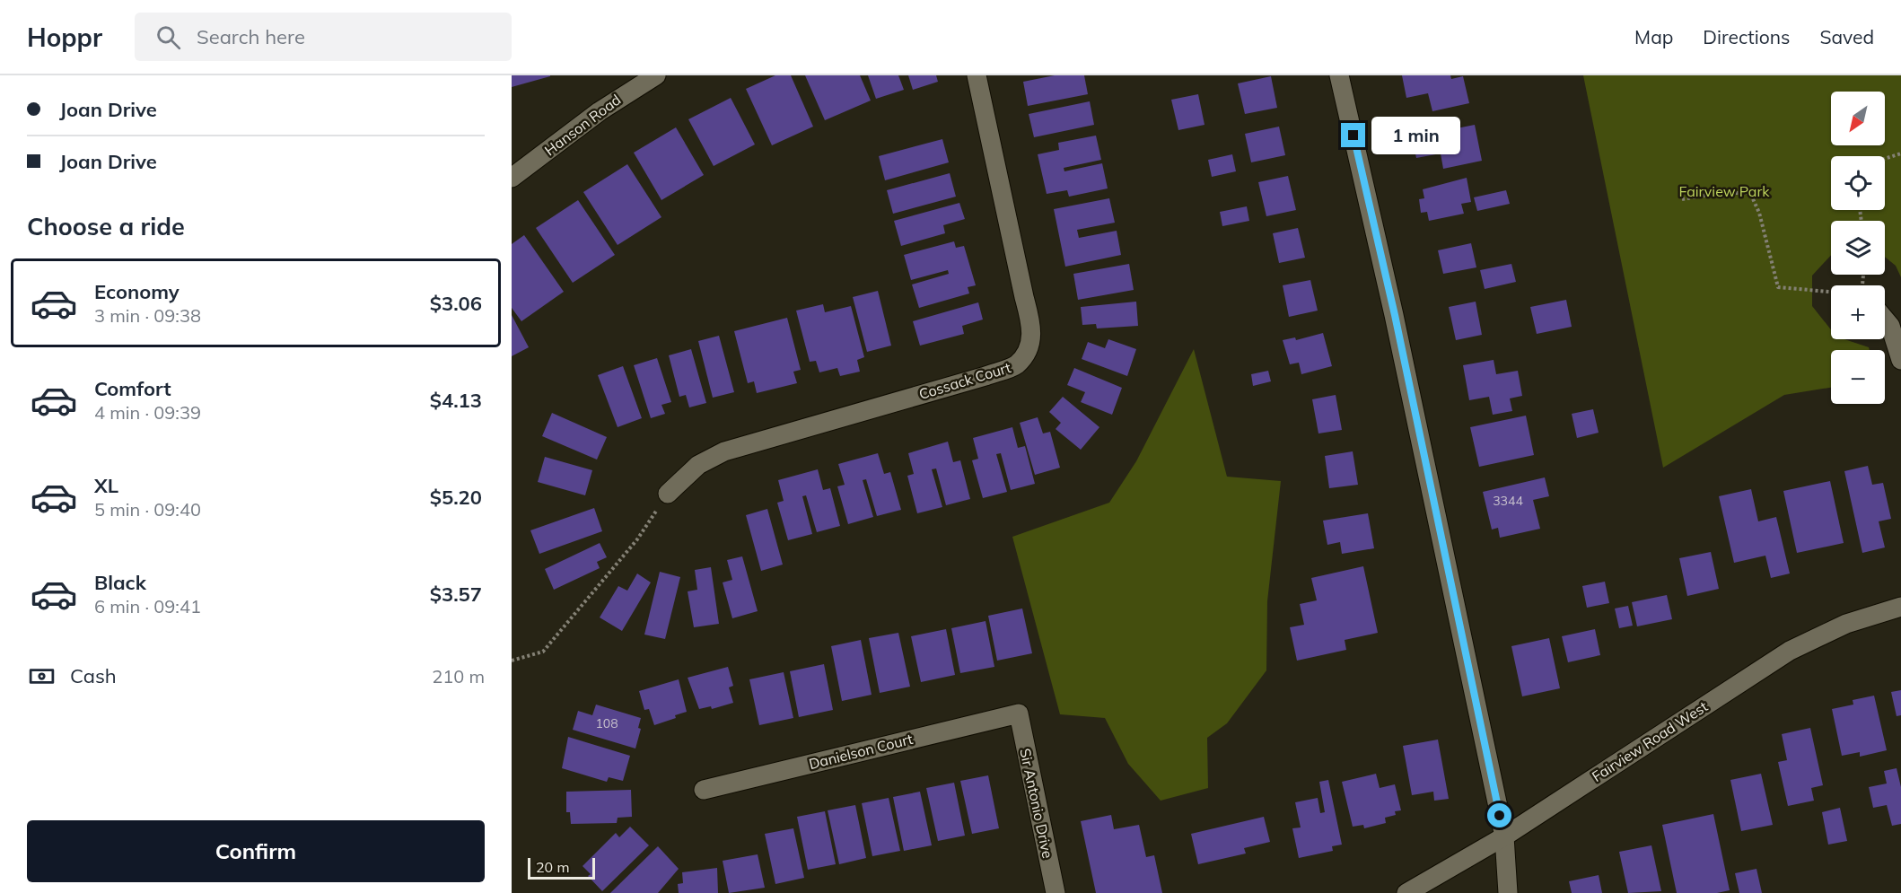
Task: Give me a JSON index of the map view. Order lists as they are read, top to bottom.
{
  "streets": {
    "street": [
      "Hanson Road",
      "Cossack Court",
      "Fairview Road West",
      "Danielson Court",
      "Sir Antonio Drive"
    ]
  },
  "crossings": [
    ["Danielson Court", "Sir Antonio Drive"]
  ],
  "parks": ["Fairview Park"],
  "house_numbers": ["3344", "108"],
  "scale_bar": "20 m",
  "north": "bottom left",
  "page": {
    "header": "Hoppr",
    "search": "Search here",
    "nav": ["Map", "Directions", "Saved"],
    "banner": ["Joan Drive", "Joan Drive"],
    "map_buttons": ["+", "−"],
    "bubble": "1 min",
    "heading": "Choose a ride",
    "list": [
      {
        "name": "Economy",
        "note": "3 min · 09:38",
        "value": "$3.06"
      },
      {
        "name": "Comfort",
        "note": "4 min · 09:39",
        "value": "$4.13"
      },
      {
        "name": "XL",
        "note": "5 min · 09:40",
        "value": "$5.20"
      },
      {
        "name": "Black",
        "note": "6 min · 09:41",
        "value": "$3.57"
      }
    ],
    "pay": ["Cash", "210 m"],
    "buttons": "Confirm",
    "scale": "20 m"
  }
}
